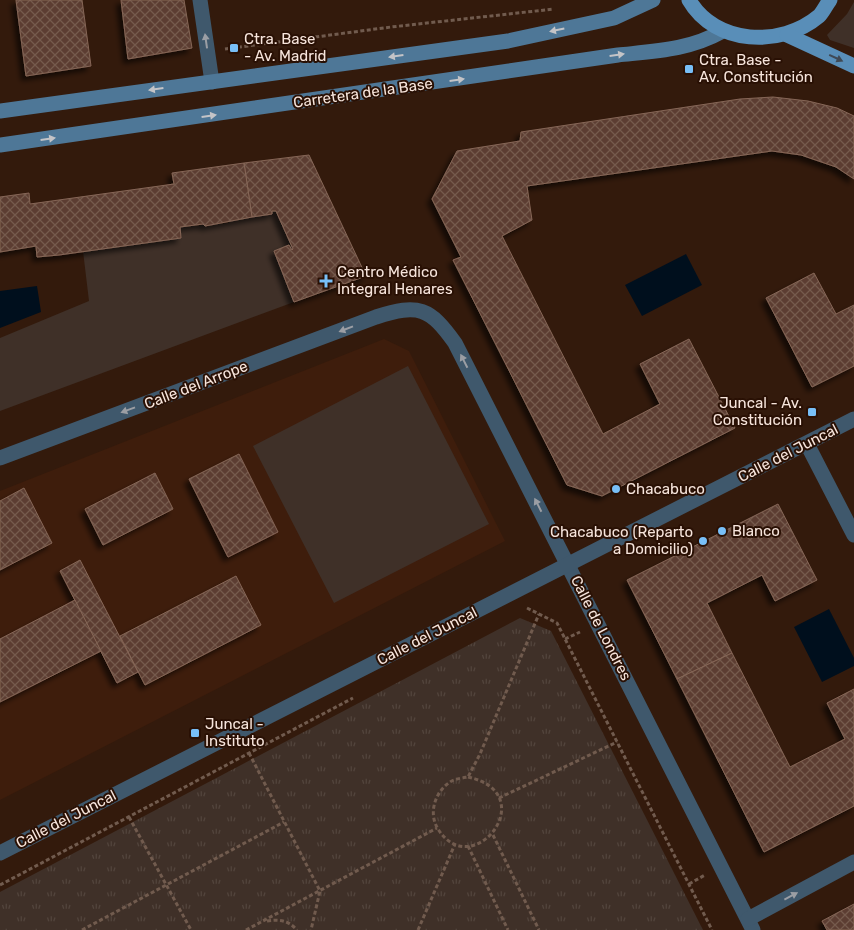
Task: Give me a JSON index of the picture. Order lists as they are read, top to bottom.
{
  "streets": {
    "main road": ["Carretera de la Base"],
    "street": ["Calle del Arrope", "Calle del Juncal", "Calle de Londres"]
  },
  "crossings": [
    ["Calle del Arrope", "Calle de Londres"],
    ["Calle del Juncal", "Calle de Londres"]
  ],
  "one_way": ["Calle del Arrope", "Calle de Londres"],
  "places": {
    "transit": [
      "Ctra. Base - Av. Madrid",
      "Ctra. Base - Av. Constitución",
      "Juncal - Av. Constitución",
      "Juncal - Instituto"
    ],
    "health": ["Centro Médico Integral Henares"],
    "other": ["Chacabuco", "Blanco", "Chacabuco (Reparto a Domicilio)"]
  }
}
